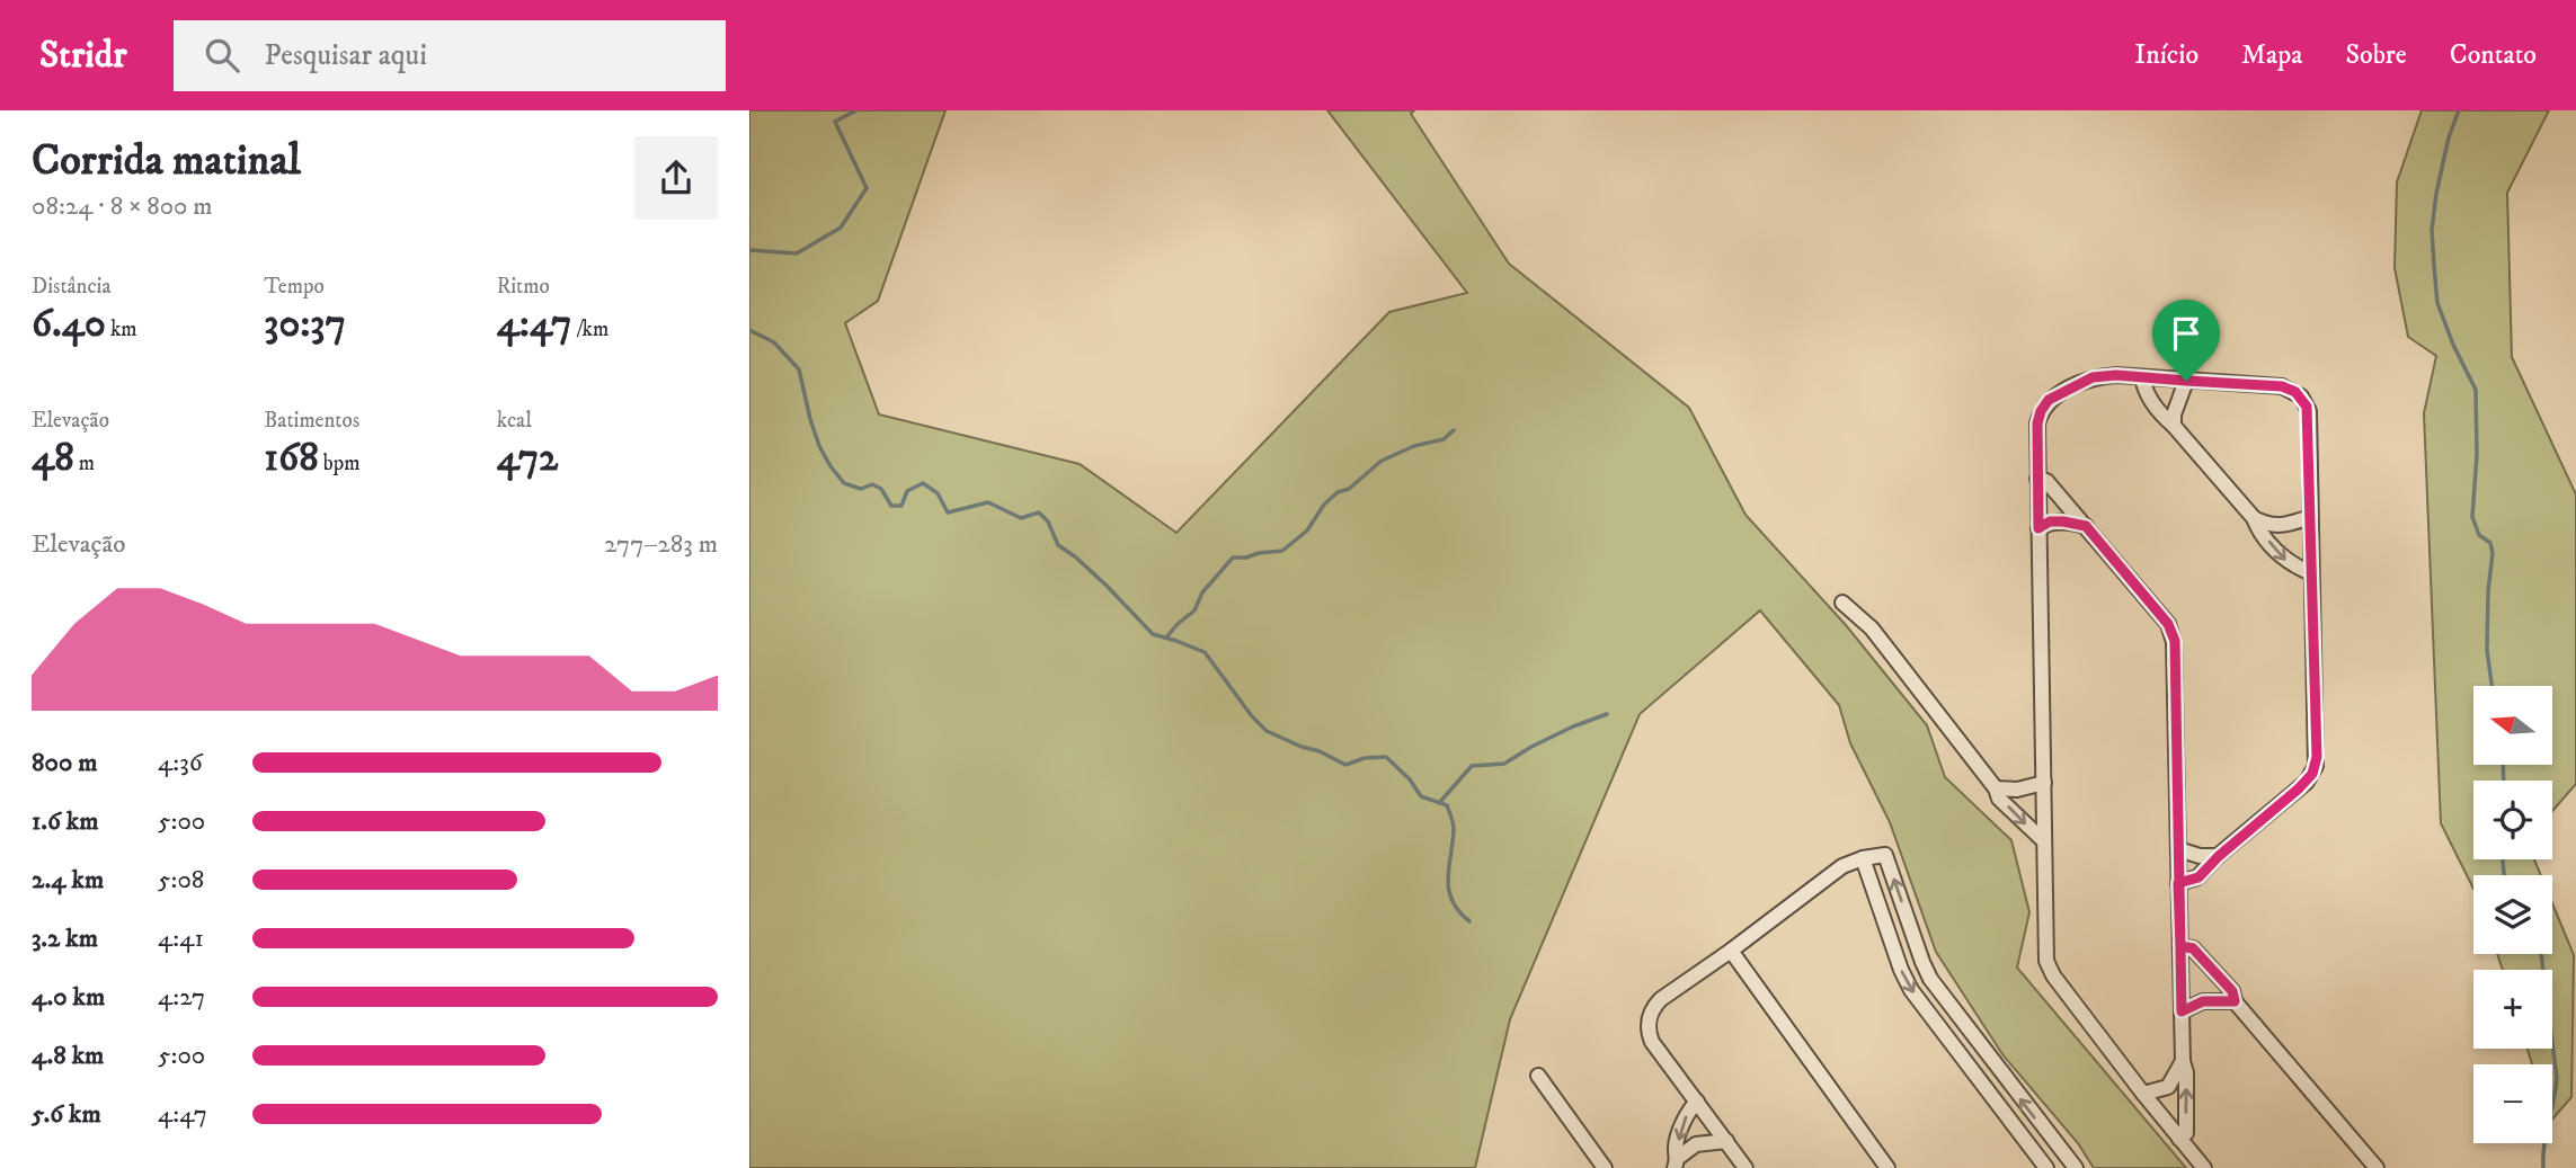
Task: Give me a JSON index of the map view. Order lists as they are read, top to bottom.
{
  "north": "left",
  "page": {
    "header": "Stridr",
    "search": "Pesquisar aqui",
    "nav": [
      "Início",
      "Mapa",
      "Sobre",
      "Contato"
    ],
    "heading": ["Corrida matinal", "08:24 · 8 × 800 m"],
    "stats": [
      ["Distância", "6.40 km"],
      ["Tempo", "30:37"],
      ["Ritmo", "4:47 /km"],
      ["Elevação", "48 m"],
      ["Batimentos", "168 bpm"],
      ["kcal", "472"]
    ],
    "chart": ["Elevação", "277–283 m"],
    "map_buttons": ["+", "−"],
    "list": [
      {
        "name": "800 m",
        "note": "4:36"
      },
      {
        "name": "1.6 km",
        "note": "5:00"
      },
      {
        "name": "2.4 km",
        "note": "5:08"
      },
      {
        "name": "3.2 km",
        "note": "4:41"
      },
      {
        "name": "4.0 km",
        "note": "4:27"
      },
      {
        "name": "4.8 km",
        "note": "5:00"
      },
      {
        "name": "5.6 km",
        "note": "4:47"
      }
    ]
  }
}
